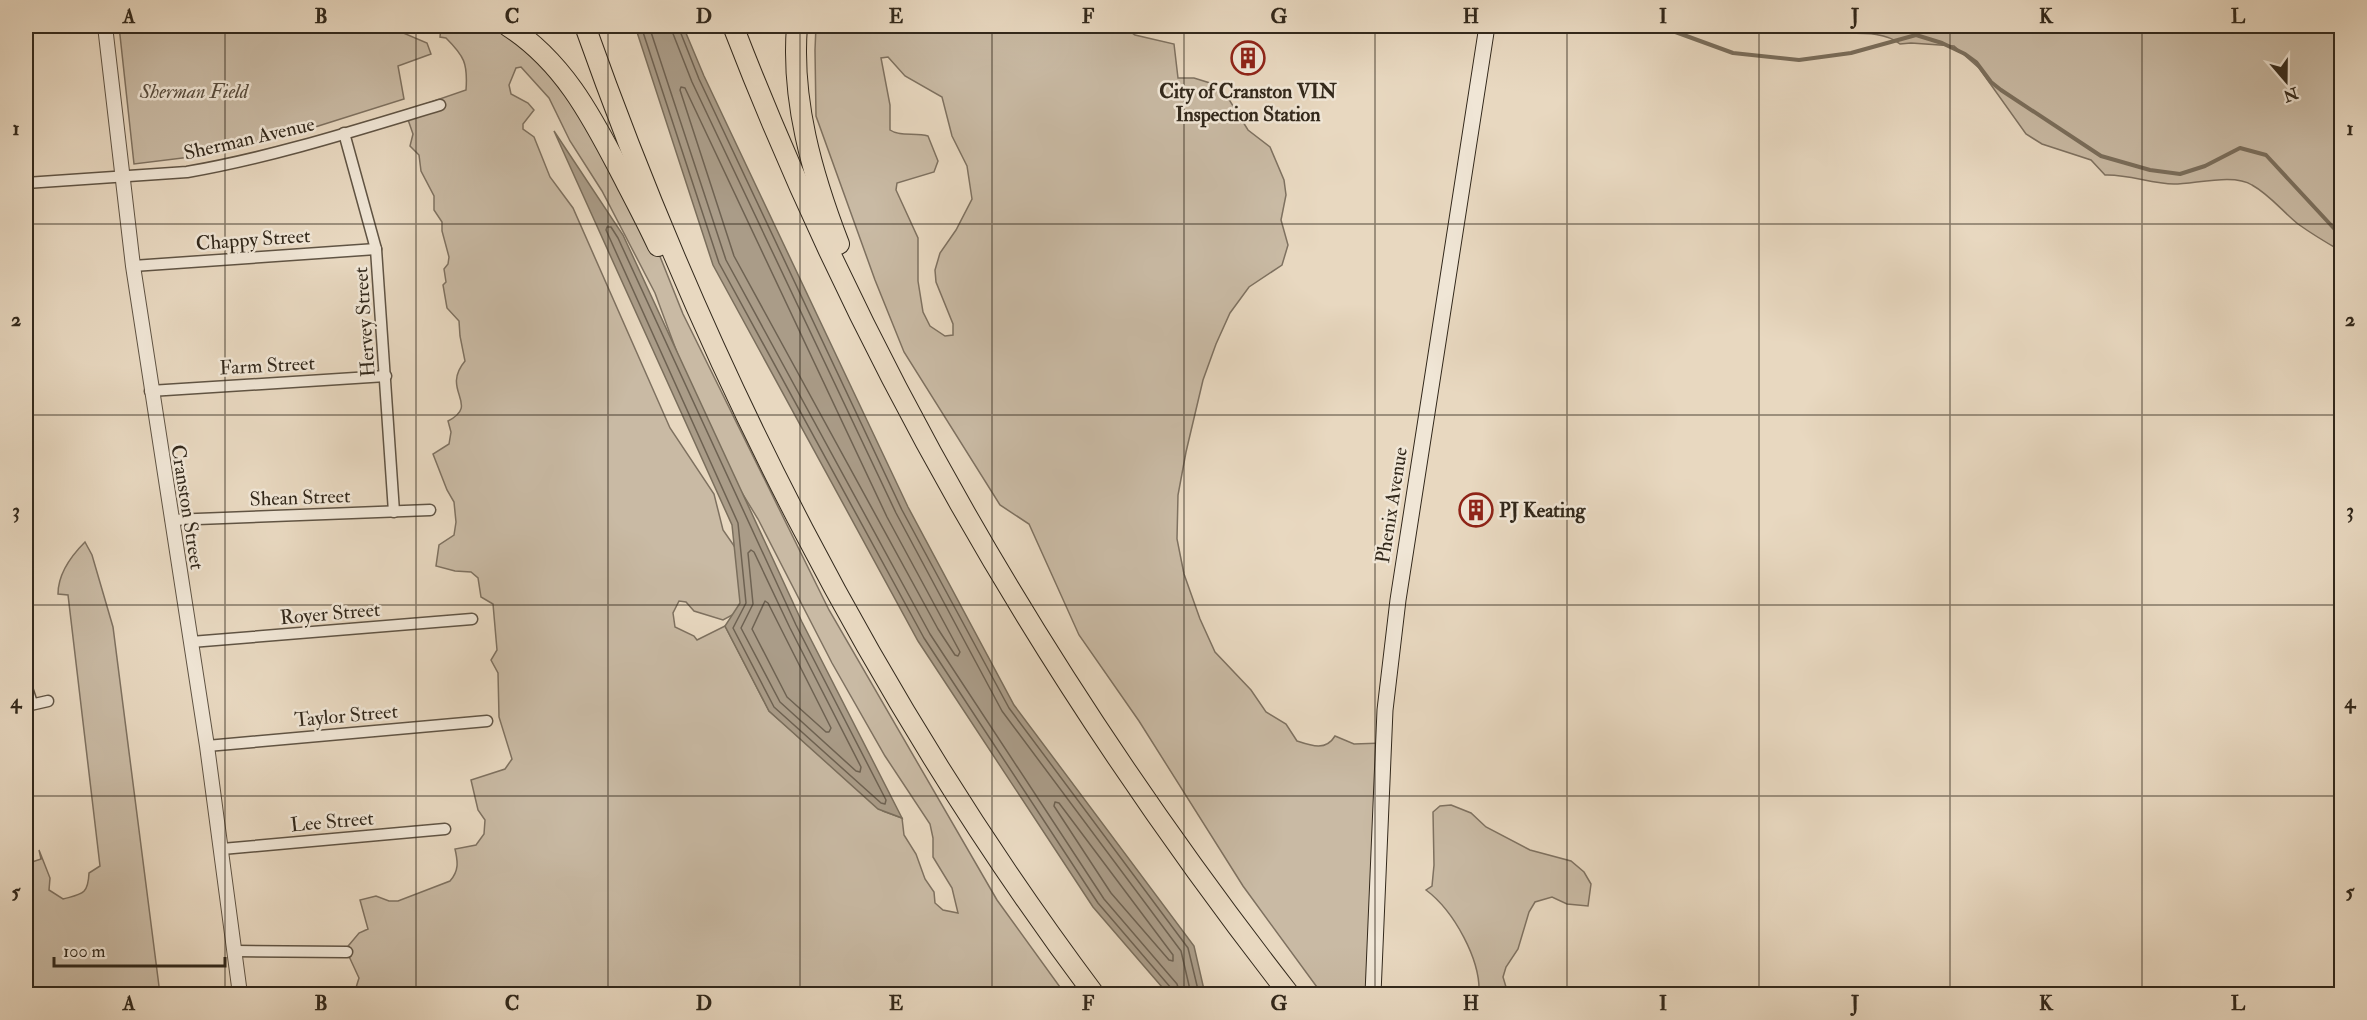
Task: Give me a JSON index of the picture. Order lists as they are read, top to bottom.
{
  "streets": {
    "main road": ["Phenix Avenue"],
    "street": [
      "Sherman Avenue",
      "Chappy Street",
      "Hervey Street",
      "Farm Street",
      "Shean Street",
      "Cranston Street",
      "Royer Street",
      "Taylor Street",
      "Lee Street"
    ]
  },
  "crossings": [
    ["Sherman Avenue", "Hervey Street"],
    ["Sherman Avenue", "Cranston Street"],
    ["Chappy Street", "Hervey Street"],
    ["Chappy Street", "Cranston Street"],
    ["Hervey Street", "Farm Street"],
    ["Hervey Street", "Shean Street"],
    ["Farm Street", "Cranston Street"],
    ["Shean Street", "Cranston Street"],
    ["Cranston Street", "Royer Street"],
    ["Cranston Street", "Taylor Street"],
    ["Cranston Street", "Lee Street"]
  ],
  "parks": ["Sherman Field"],
  "places": {
    "building": ["City of Cranston VIN Inspection Station", "PJ Keating"]
  },
  "scale_bar": "100 m",
  "north": "bottom",
  "grid": {
    "columns": [
      "A",
      "B",
      "C",
      "D",
      "E",
      "F",
      "G",
      "H",
      "I",
      "J",
      "K",
      "L"
    ],
    "rows": [
      "1",
      "2",
      "3",
      "4",
      "5"
    ]
  }
}
